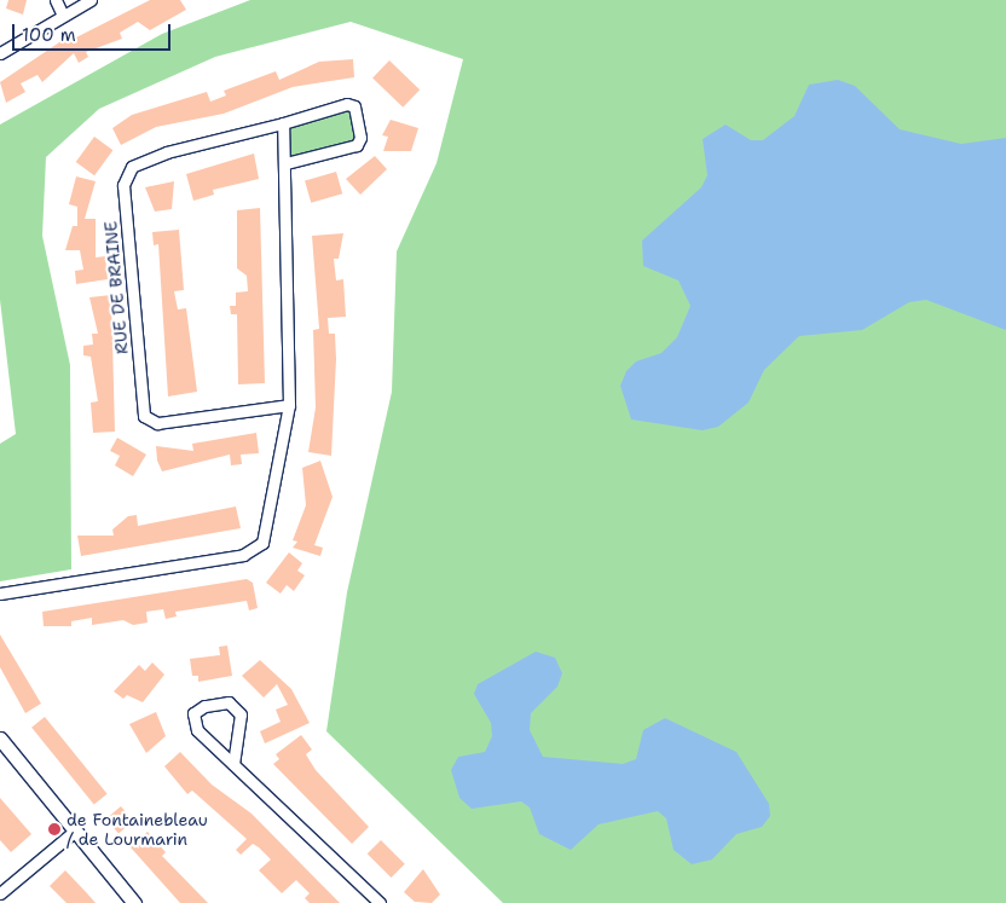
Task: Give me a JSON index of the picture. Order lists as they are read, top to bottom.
{
  "streets": {
    "street": ["RUE DE BRAINE"]
  },
  "places": ["de Fontainebleau / de Lourmarin"],
  "scale_bar": "100 m"
}
